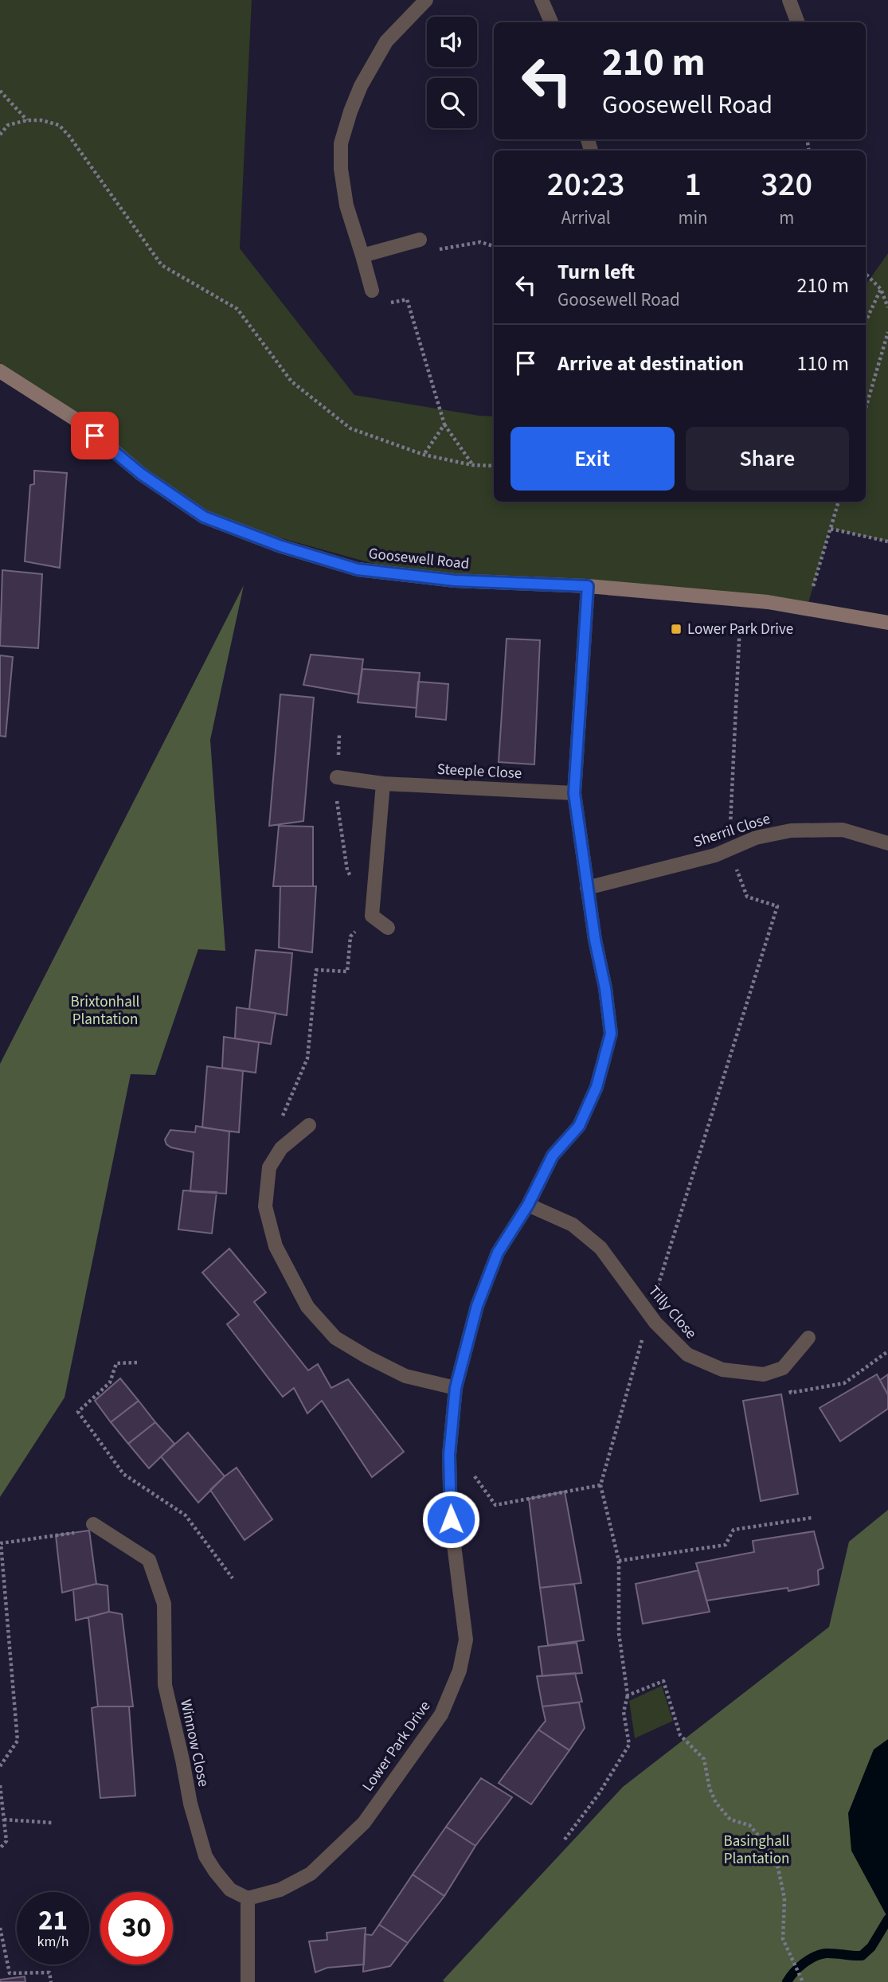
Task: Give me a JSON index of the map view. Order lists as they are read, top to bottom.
{
  "streets": {
    "street": [
      "Goosewell Road",
      "Steeple Close",
      "Sherril Close",
      "Tilly Close",
      "Winnow Close",
      "Lower Park Drive"
    ]
  },
  "crossings": [
    ["Goosewell Road", "Lower Park Drive"],
    ["Steeple Close", "Lower Park Drive"],
    ["Sherril Close", "Lower Park Drive"],
    ["Tilly Close", "Lower Park Drive"],
    ["Winnow Close", "Lower Park Drive"]
  ],
  "parks": ["Brixtonhall Plantation", "Basinghall Plantation"],
  "places": {
    "transit": ["Lower Park Drive"]
  },
  "page": {
    "turn": ["210 m", "Goosewell Road"],
    "eta": [
      "20:23",
      "Arrival",
      "1",
      "min",
      "320",
      "m"
    ],
    "list": [
      {
        "name": "Turn left",
        "note": "Goosewell Road",
        "value": "210 m"
      },
      {
        "name": "Arrive at destination",
        "value": "110 m"
      }
    ],
    "buttons": ["Exit", "Share"],
    "speed": "21 km/h",
    "limit": "30"
  }
}
